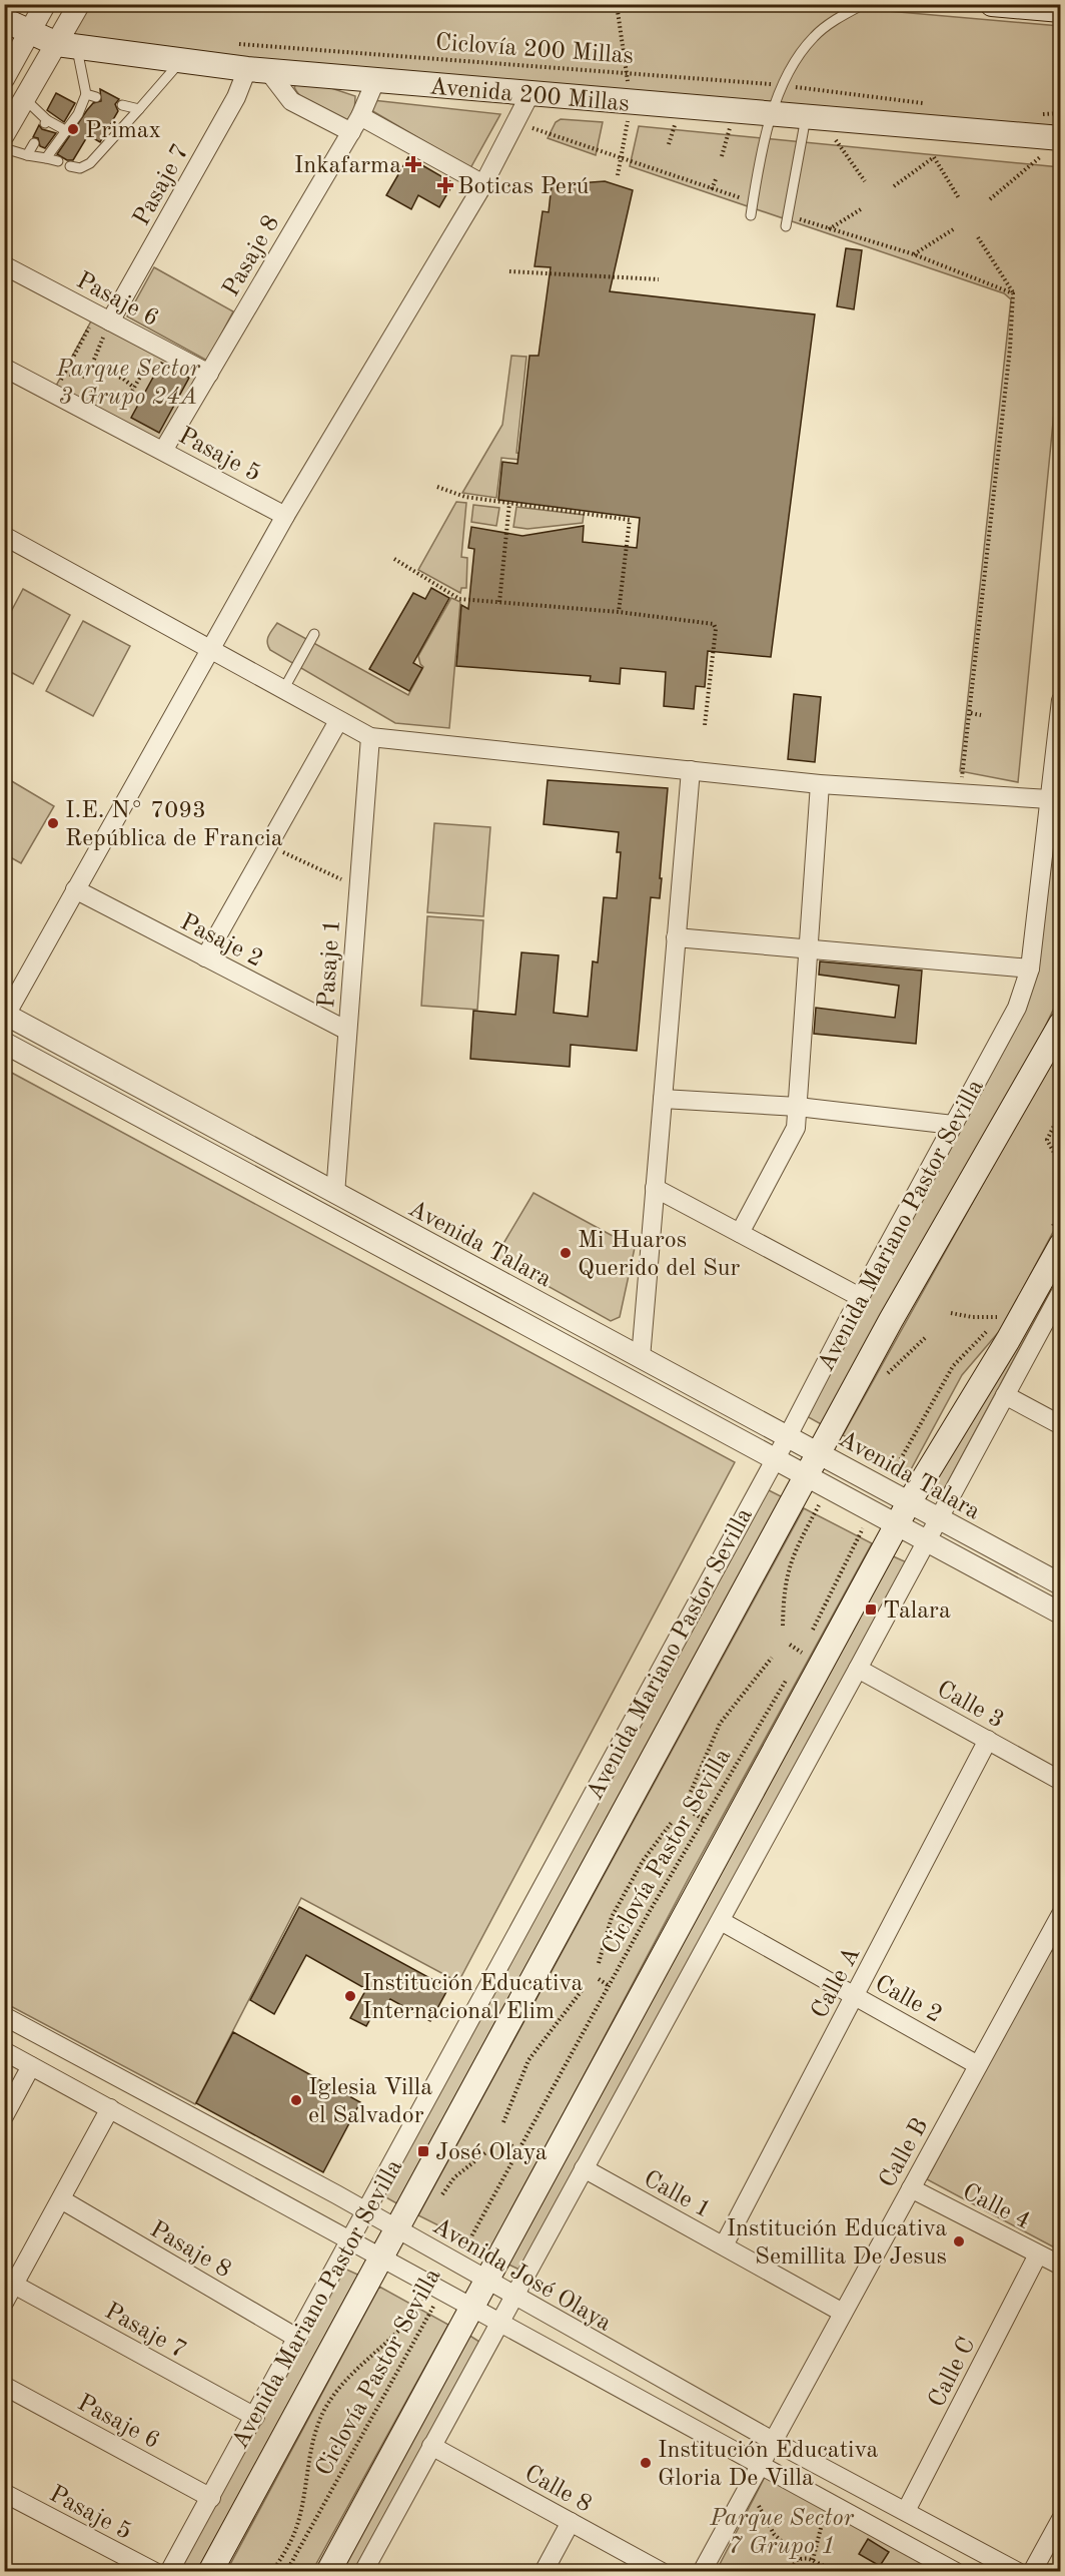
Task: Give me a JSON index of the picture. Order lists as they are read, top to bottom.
{
  "streets": {
    "main road": ["Avenida 200 Millas", "Avenida Mariano Pastor Sevilla"],
    "street": [
      "Pasaje 7",
      "Pasaje 8",
      "Pasaje 6",
      "Pasaje 5",
      "Pasaje 2",
      "Pasaje 1",
      "Avenida Talara",
      "Calle 3",
      "Calle A",
      "Calle 2",
      "Calle B",
      "Calle 1",
      "Calle 4",
      "Avenida José Olaya",
      "Calle C",
      "Calle 8"
    ],
    "path": ["Ciclovía 200 Millas", "Ciclovía Pastor Sevilla"]
  },
  "crossings": [
    ["Avenida 200 Millas", "Pasaje 7"],
    ["Avenida 200 Millas", "Pasaje 8"],
    ["Pasaje 7", "Pasaje 6"],
    ["Pasaje 7", "Avenida Mariano Pastor Sevilla"],
    ["Pasaje 8", "Pasaje 6"],
    ["Pasaje 8", "Pasaje 5"],
    ["Pasaje 8", "Avenida Mariano Pastor Sevilla"],
    ["Pasaje 6", "Avenida Mariano Pastor Sevilla"],
    ["Pasaje 2", "Pasaje 1"],
    ["Pasaje 1", "Avenida Talara"],
    ["Avenida Mariano Pastor Sevilla", "Avenida Talara"],
    ["Avenida Mariano Pastor Sevilla", "Avenida José Olaya"],
    ["Calle 3", "Calle A"],
    ["Ciclovía Pastor Sevilla", "Avenida José Olaya"],
    ["Calle A", "Calle 2"],
    ["Calle A", "Calle 1"],
    ["Calle 2", "Calle B"],
    ["Calle B", "Calle 1"],
    ["Calle B", "Calle 4"],
    ["Calle B", "Avenida José Olaya"],
    ["Calle 4", "Calle C"],
    ["Avenida José Olaya", "Calle C"]
  ],
  "parks": ["Parque Sector 3 Grupo 24A", "Parque Sector 7 Grupo 1"],
  "places": {
    "other": [
      "Primax",
      "I.E. N° 7093 República de Francia",
      "Mi Huaros Querido del Sur",
      "Institución Educativa Internacional Elim",
      "Iglesia Villa el Salvador",
      "Institución Educativa Semillita De Jesus",
      "Institución Educativa Gloria De Villa"
    ],
    "health": ["Inkafarma", "Boticas Perú"],
    "transit": ["Talara", "José Olaya"]
  }
}
